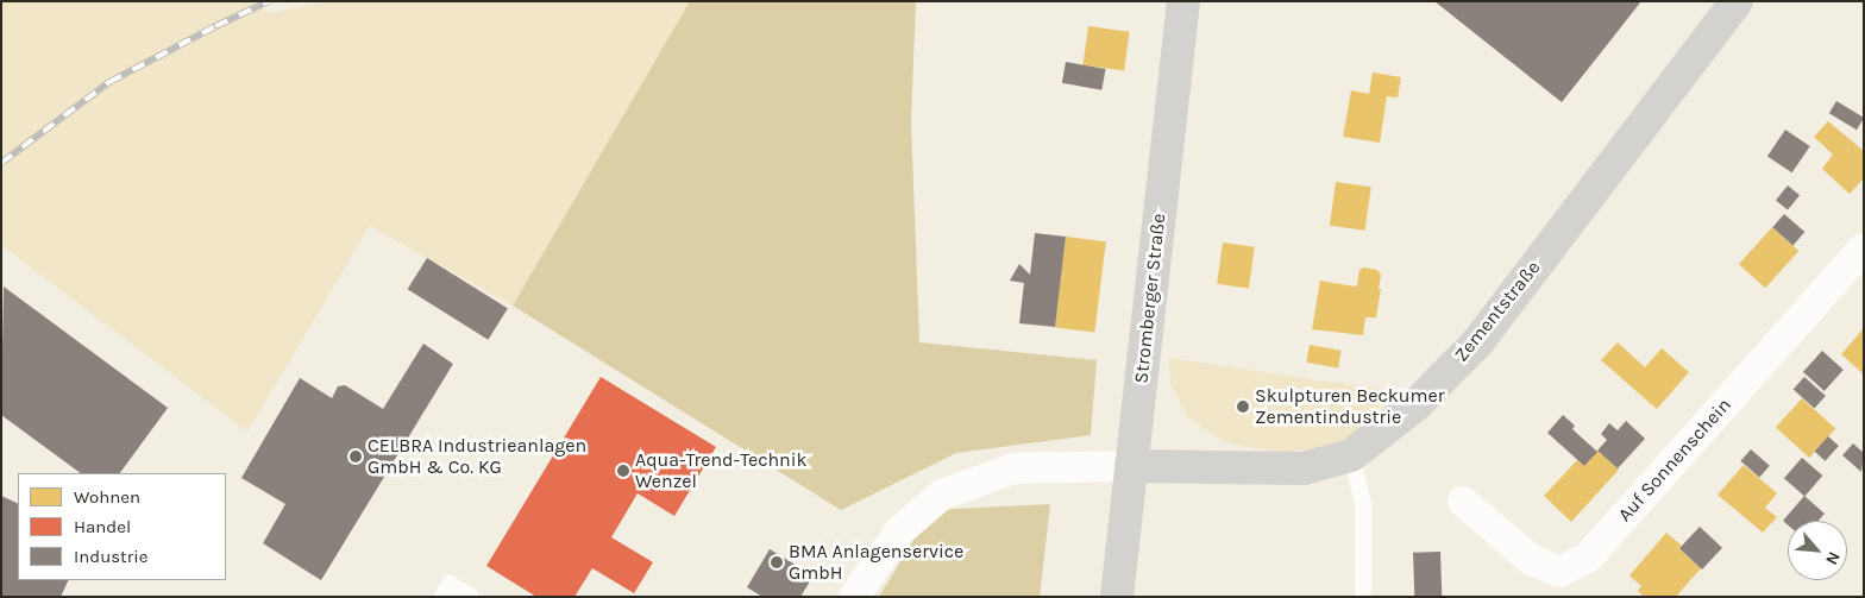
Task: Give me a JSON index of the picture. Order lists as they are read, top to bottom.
{
  "streets": {
    "street": ["Stromberger Straße", "Zementstraße", "Auf Sonnenschein"]
  },
  "crossings": [
    ["Stromberger Straße", "Zementstraße"]
  ],
  "places": [
    "Skulpturen Beckumer Zementindustrie",
    "CELBRA Industrieanlagen GmbH & Co. KG",
    "Aqua-Trend-Technik Wenzel",
    "BMA Anlagenservice GmbH"
  ],
  "legend": ["Wohnen", "Handel", "Industrie"],
  "north": "bottom right"
}
